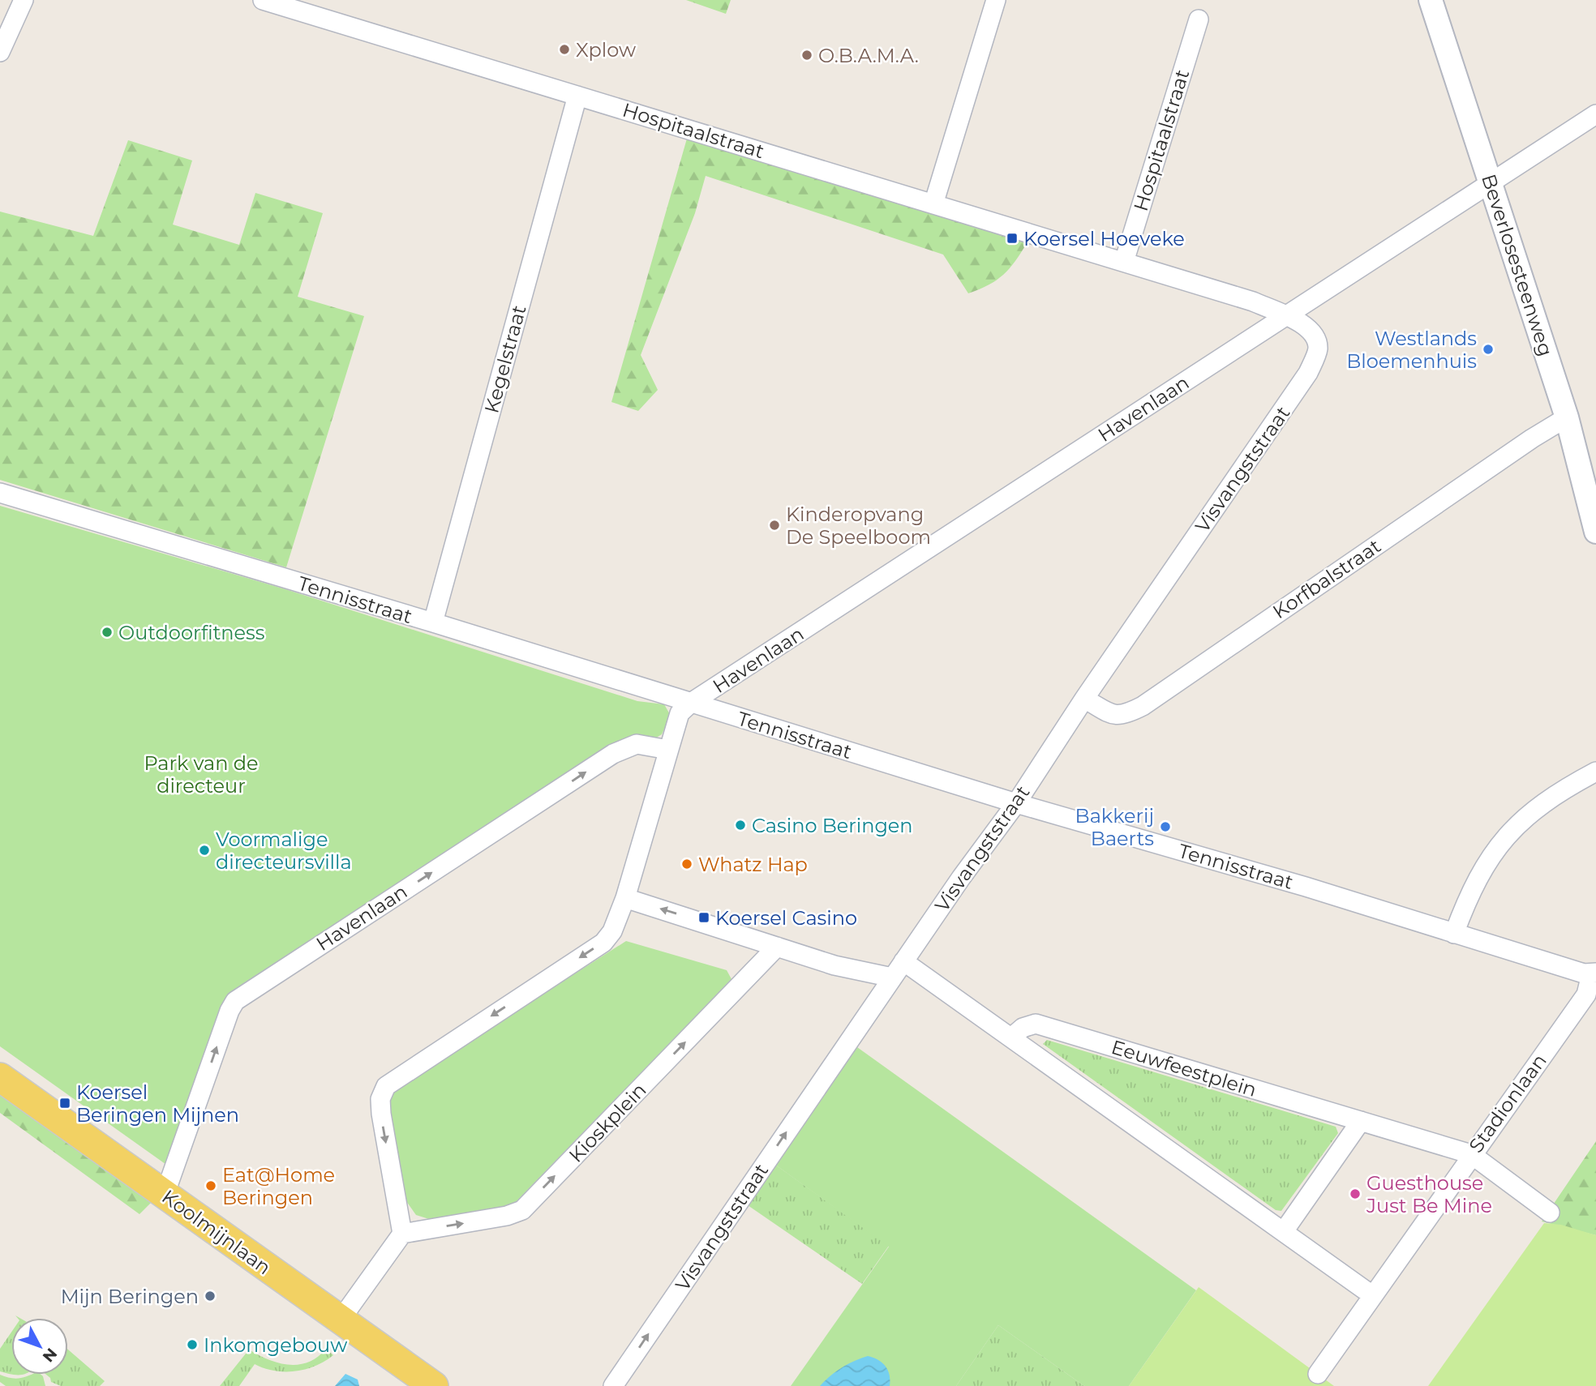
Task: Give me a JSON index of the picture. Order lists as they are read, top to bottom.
{
  "streets": {
    "main road": ["Koolmijnlaan"],
    "street": [
      "Hospitaalstraat",
      "Beverlosesteenweg",
      "Kegelstraat",
      "Havenlaan",
      "Visvangststraat",
      "Korfbalstraat",
      "Tennisstraat",
      "Eeuwfeestplein",
      "Stadionlaan",
      "Kioskplein"
    ]
  },
  "crossings": [
    ["Hospitaalstraat", "Kegelstraat"],
    ["Hospitaalstraat", "Havenlaan"],
    ["Hospitaalstraat", "Visvangststraat"],
    ["Beverlosesteenweg", "Havenlaan"],
    ["Beverlosesteenweg", "Korfbalstraat"],
    ["Kegelstraat", "Tennisstraat"],
    ["Havenlaan", "Visvangststraat"],
    ["Havenlaan", "Tennisstraat"],
    ["Havenlaan", "Koolmijnlaan"],
    ["Visvangststraat", "Korfbalstraat"],
    ["Visvangststraat", "Tennisstraat"],
    ["Tennisstraat", "Stadionlaan"],
    ["Eeuwfeestplein", "Stadionlaan"]
  ],
  "one_way": ["Havenlaan", "Visvangststraat", "Kioskplein"],
  "parks": ["Park van de directeur"],
  "places": {
    "other": [
      "Xplow",
      "O.B.A.M.A.",
      "Westlands Bloemenhuis",
      "Kinderopvang De Speelboom",
      "Outdoorfitness",
      "Casino Beringen",
      "Bakkerij Baerts",
      "Voormalige directeursvilla",
      "Whatz Hap",
      "Eat@Home Beringen",
      "Guesthouse Just Be Mine",
      "Mijn Beringen",
      "Inkomgebouw"
    ],
    "transit": ["Koersel Hoeveke", "Koersel Casino", "Koersel Beringen Mijnen"]
  },
  "north": "bottom right"
}
